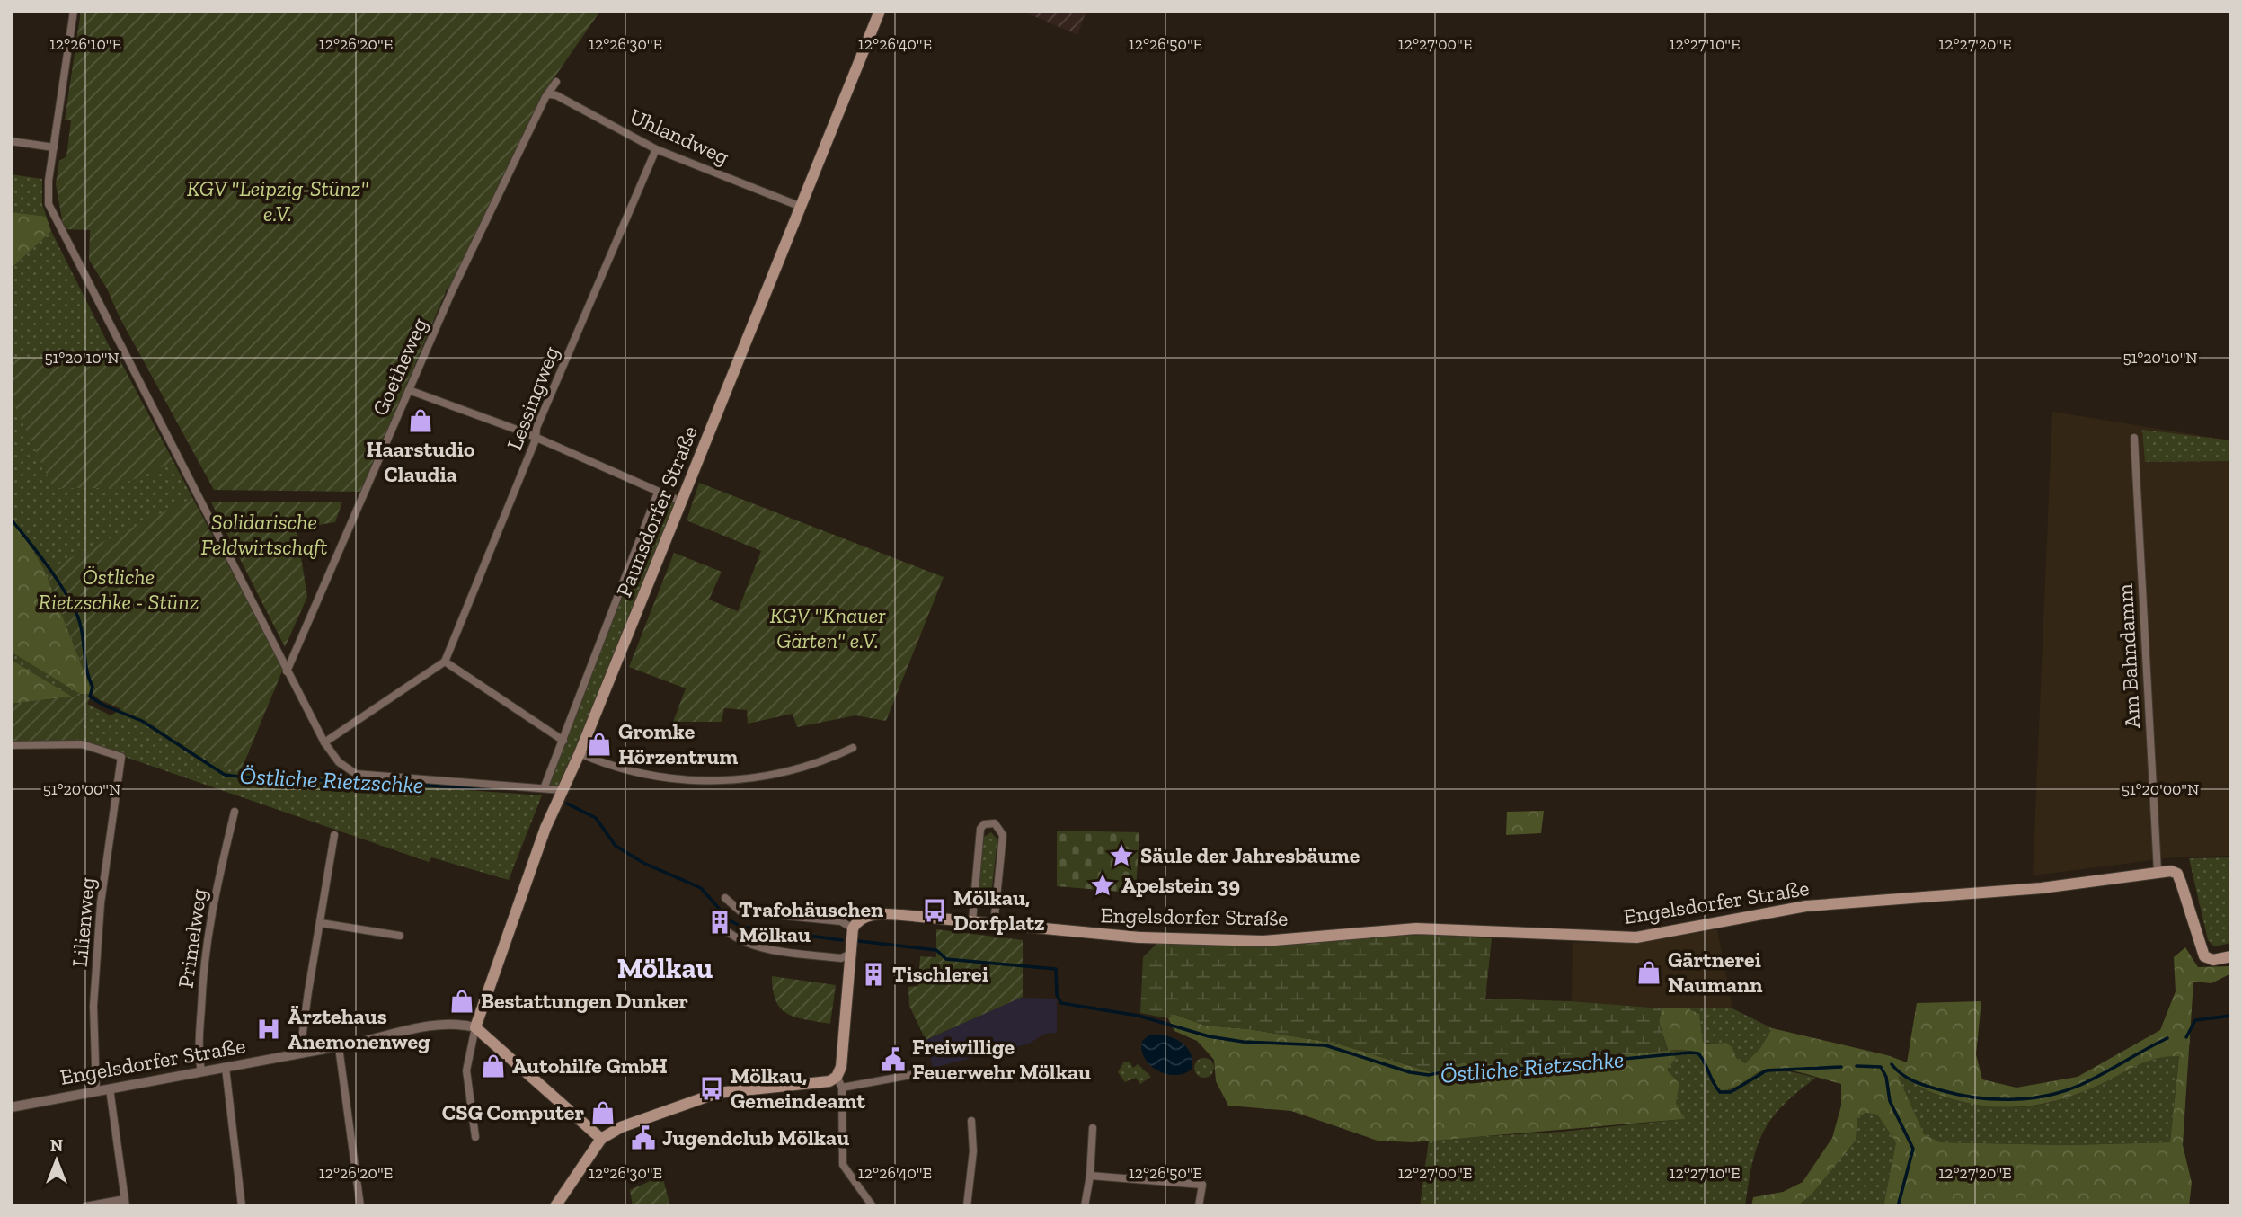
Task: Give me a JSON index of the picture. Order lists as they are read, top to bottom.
{
  "streets": {
    "main road": ["Paunsdorfer Straße", "Engelsdorfer Straße"],
    "street": [
      "Uhlandweg",
      "Goetheweg",
      "Lessingweg",
      "Am Bahndamm",
      "Lilienweg",
      "Primelweg"
    ]
  },
  "crossings": [
    ["Uhlandweg", "Goetheweg"],
    ["Uhlandweg", "Lessingweg"],
    ["Uhlandweg", "Paunsdorfer Straße"],
    ["Paunsdorfer Straße", "Engelsdorfer Straße"],
    ["Am Bahndamm", "Engelsdorfer Straße"],
    ["Engelsdorfer Straße", "Lilienweg"],
    ["Engelsdorfer Straße", "Primelweg"]
  ],
  "districts": ["Mölkau"],
  "water": ["Östliche Rietzschke"],
  "parks": [
    "KGV \"Leipzig-Stünz\" e.V.",
    "Solidarische Feldwirtschaft",
    "Östliche Rietzschke - Stünz",
    "KGV \"Knauer Gärten\" e.V."
  ],
  "places": {
    "shop": [
      "Haarstudio Claudia",
      "Gromke Hörzentrum",
      "Gärtnerei Naumann",
      "Bestattungen Dunker",
      "Autohilfe GmbH",
      "CSG Computer"
    ],
    "place": ["Säule der Jahresbäume", "Apelstein 39"],
    "bus stop": ["Mölkau, Dorfplatz", "Mölkau, Gemeindeamt"],
    "building": ["Trafohäuschen Mölkau", "Tischlerei"],
    "hospital": ["Ärztehaus Anemonenweg"],
    "public building": ["Freiwillige Feuerwehr Mölkau", "Jugendclub Mölkau"]
  },
  "north": "top",
  "coordinates": [
    "12°26'10\"E",
    "12°26'20\"E",
    "12°26'30\"E",
    "12°26'40\"E",
    "12°26'50\"E",
    "12°27'00\"E",
    "12°27'10\"E",
    "12°27'20\"E",
    "51°20'10\"N",
    "51°20'00\"N"
  ]
}
